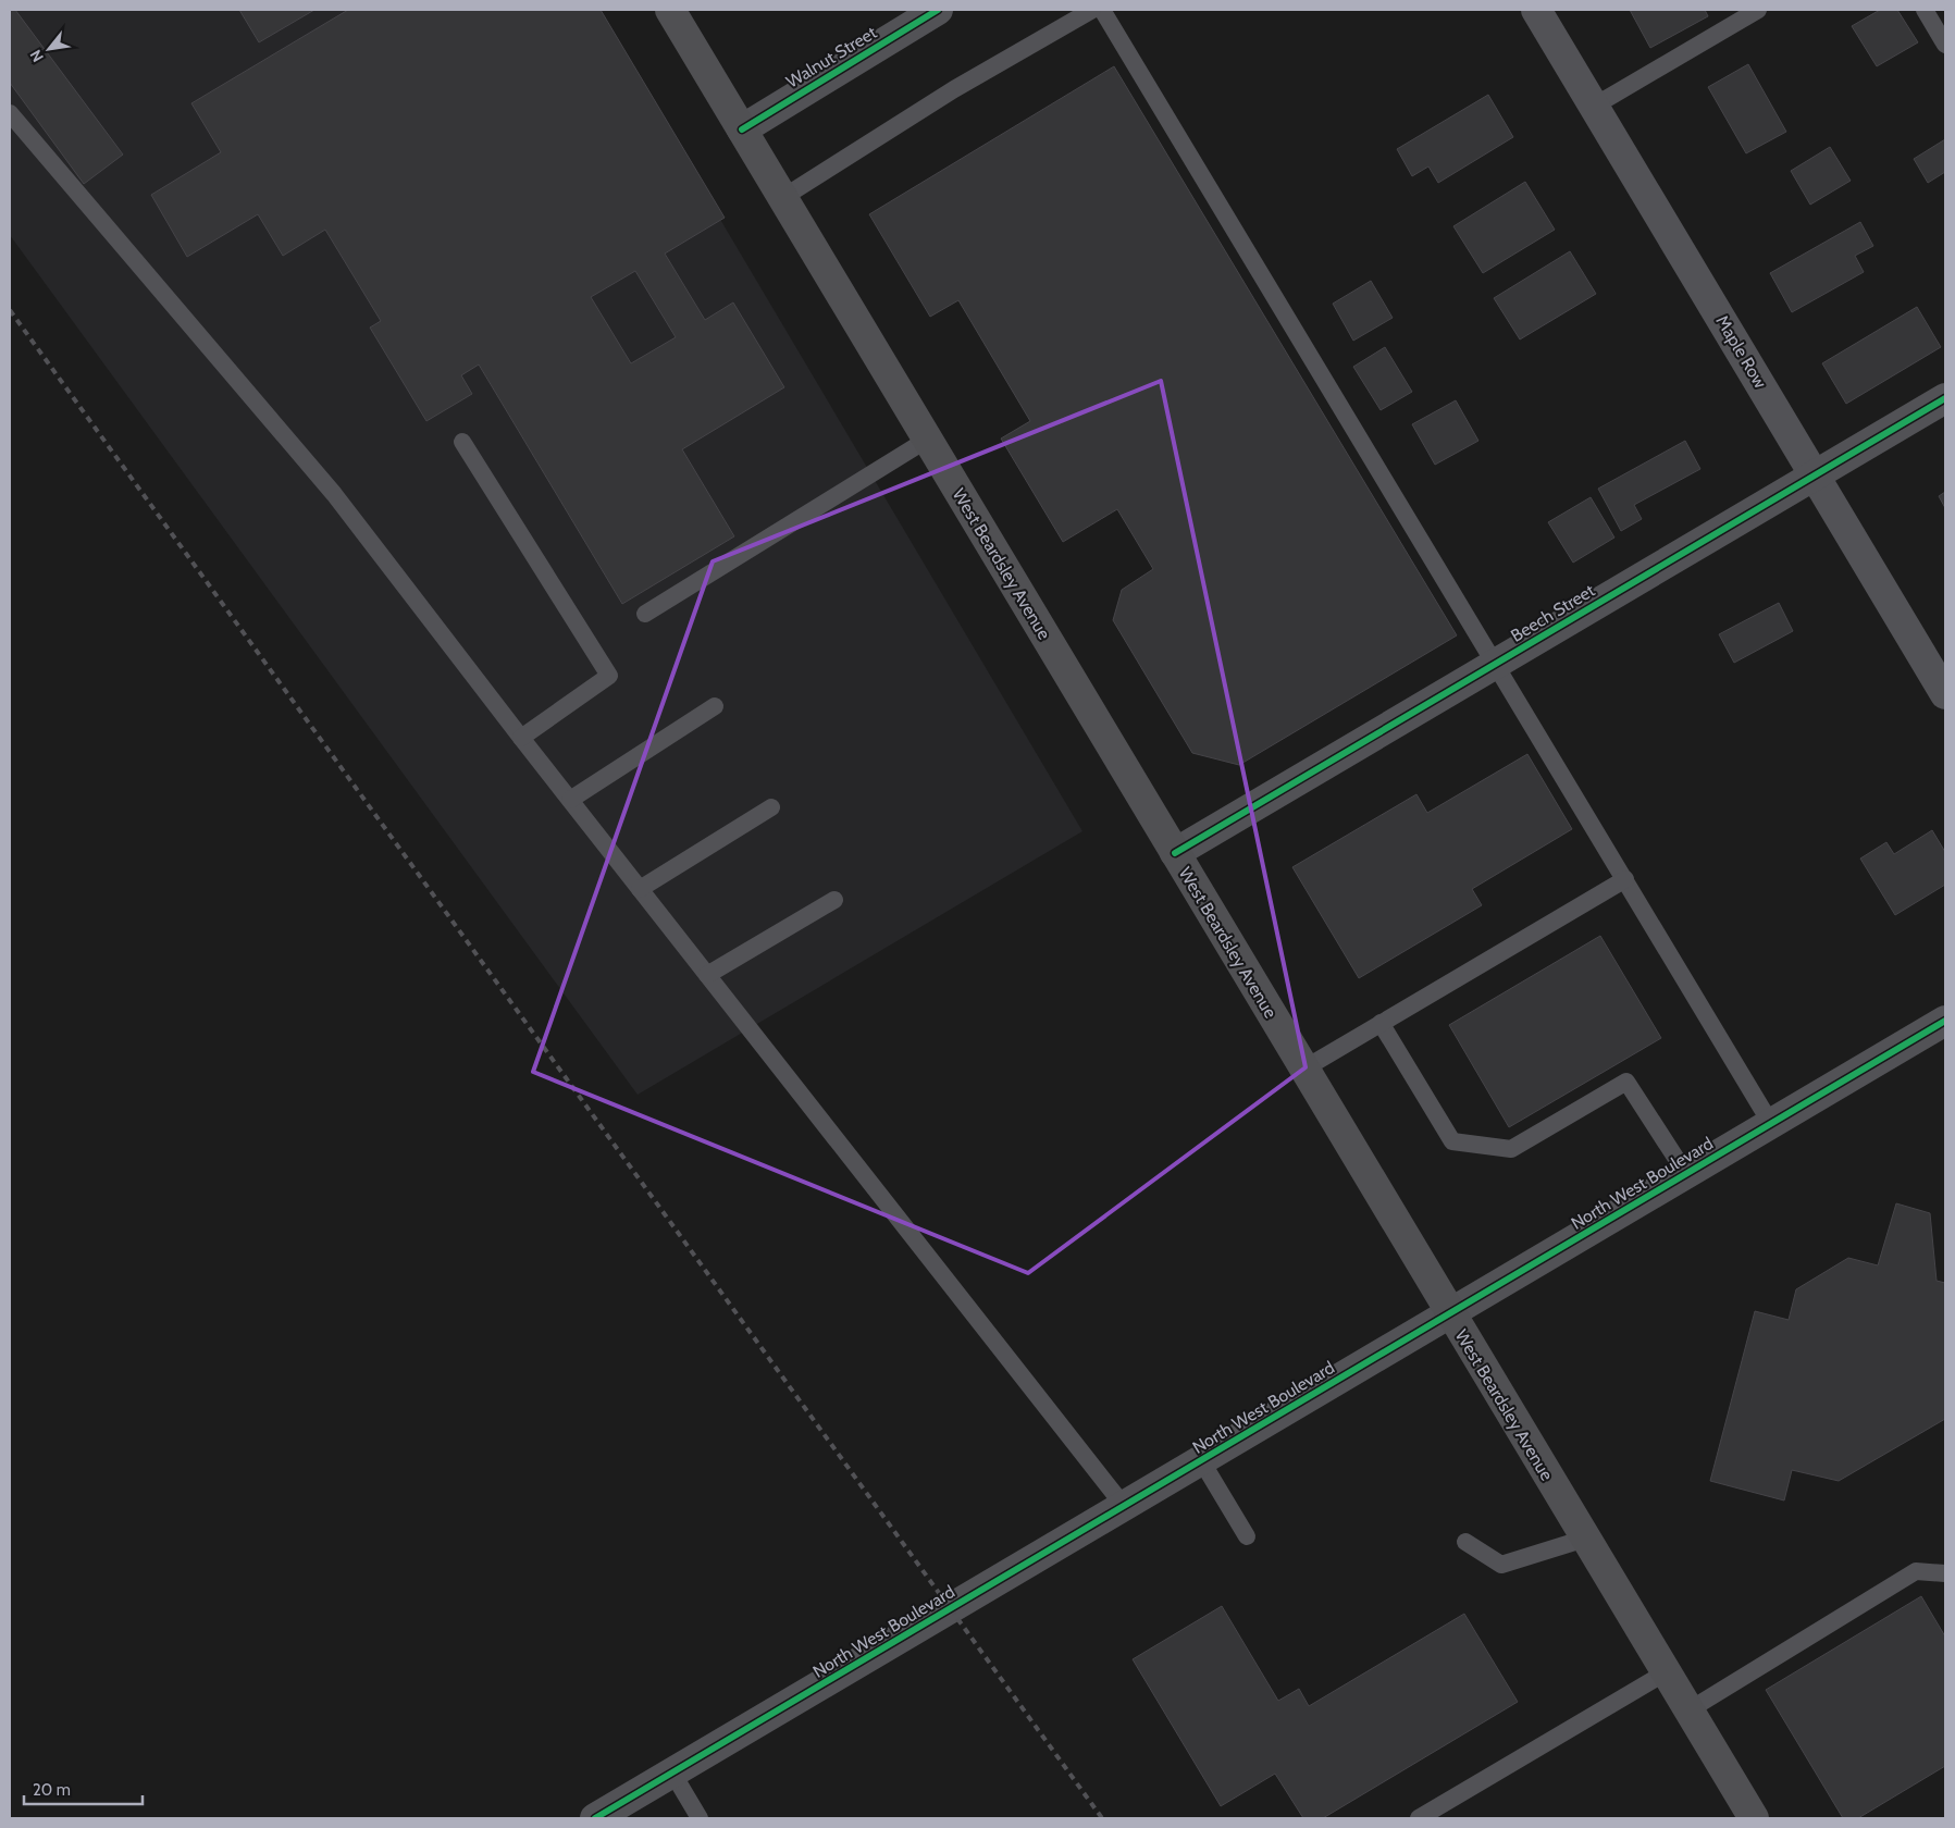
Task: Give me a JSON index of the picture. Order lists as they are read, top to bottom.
{
  "streets": {
    "main road": ["West Beardsley Avenue"],
    "street": [
      "Walnut Street",
      "Maple Row",
      "Beech Street",
      "North West Boulevard"
    ]
  },
  "crossings": [
    ["Walnut Street", "West Beardsley Avenue"],
    ["Maple Row", "Beech Street"],
    ["West Beardsley Avenue", "Beech Street"],
    ["West Beardsley Avenue", "North West Boulevard"]
  ],
  "scale_bar": "20 m",
  "north": "bottom left"
}
